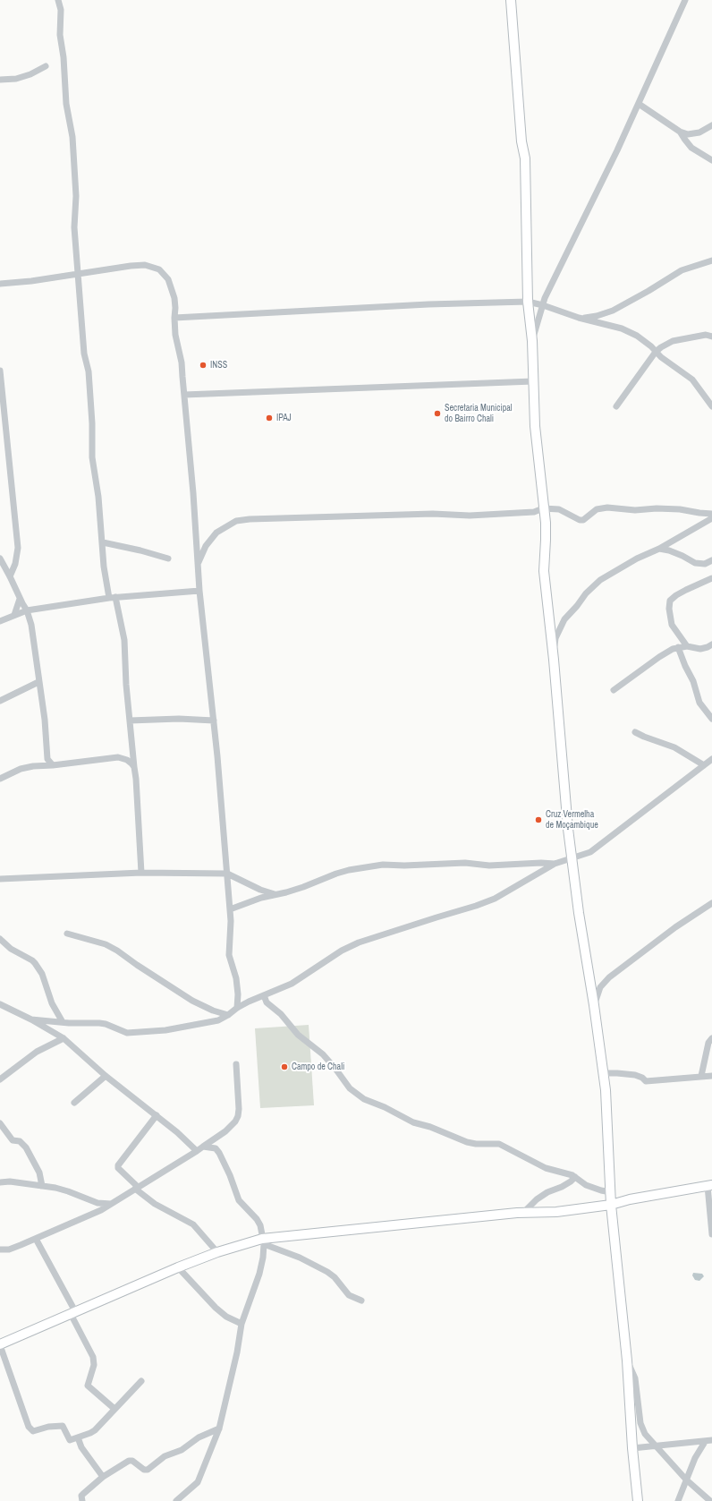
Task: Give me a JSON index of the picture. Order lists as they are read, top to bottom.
{
  "places": [
    "INSS",
    "Secretaria Municipal do Bairro Chali",
    "IPAJ",
    "Cruz Vermelha de Moçambique",
    "Campo de Chali"
  ]
}
